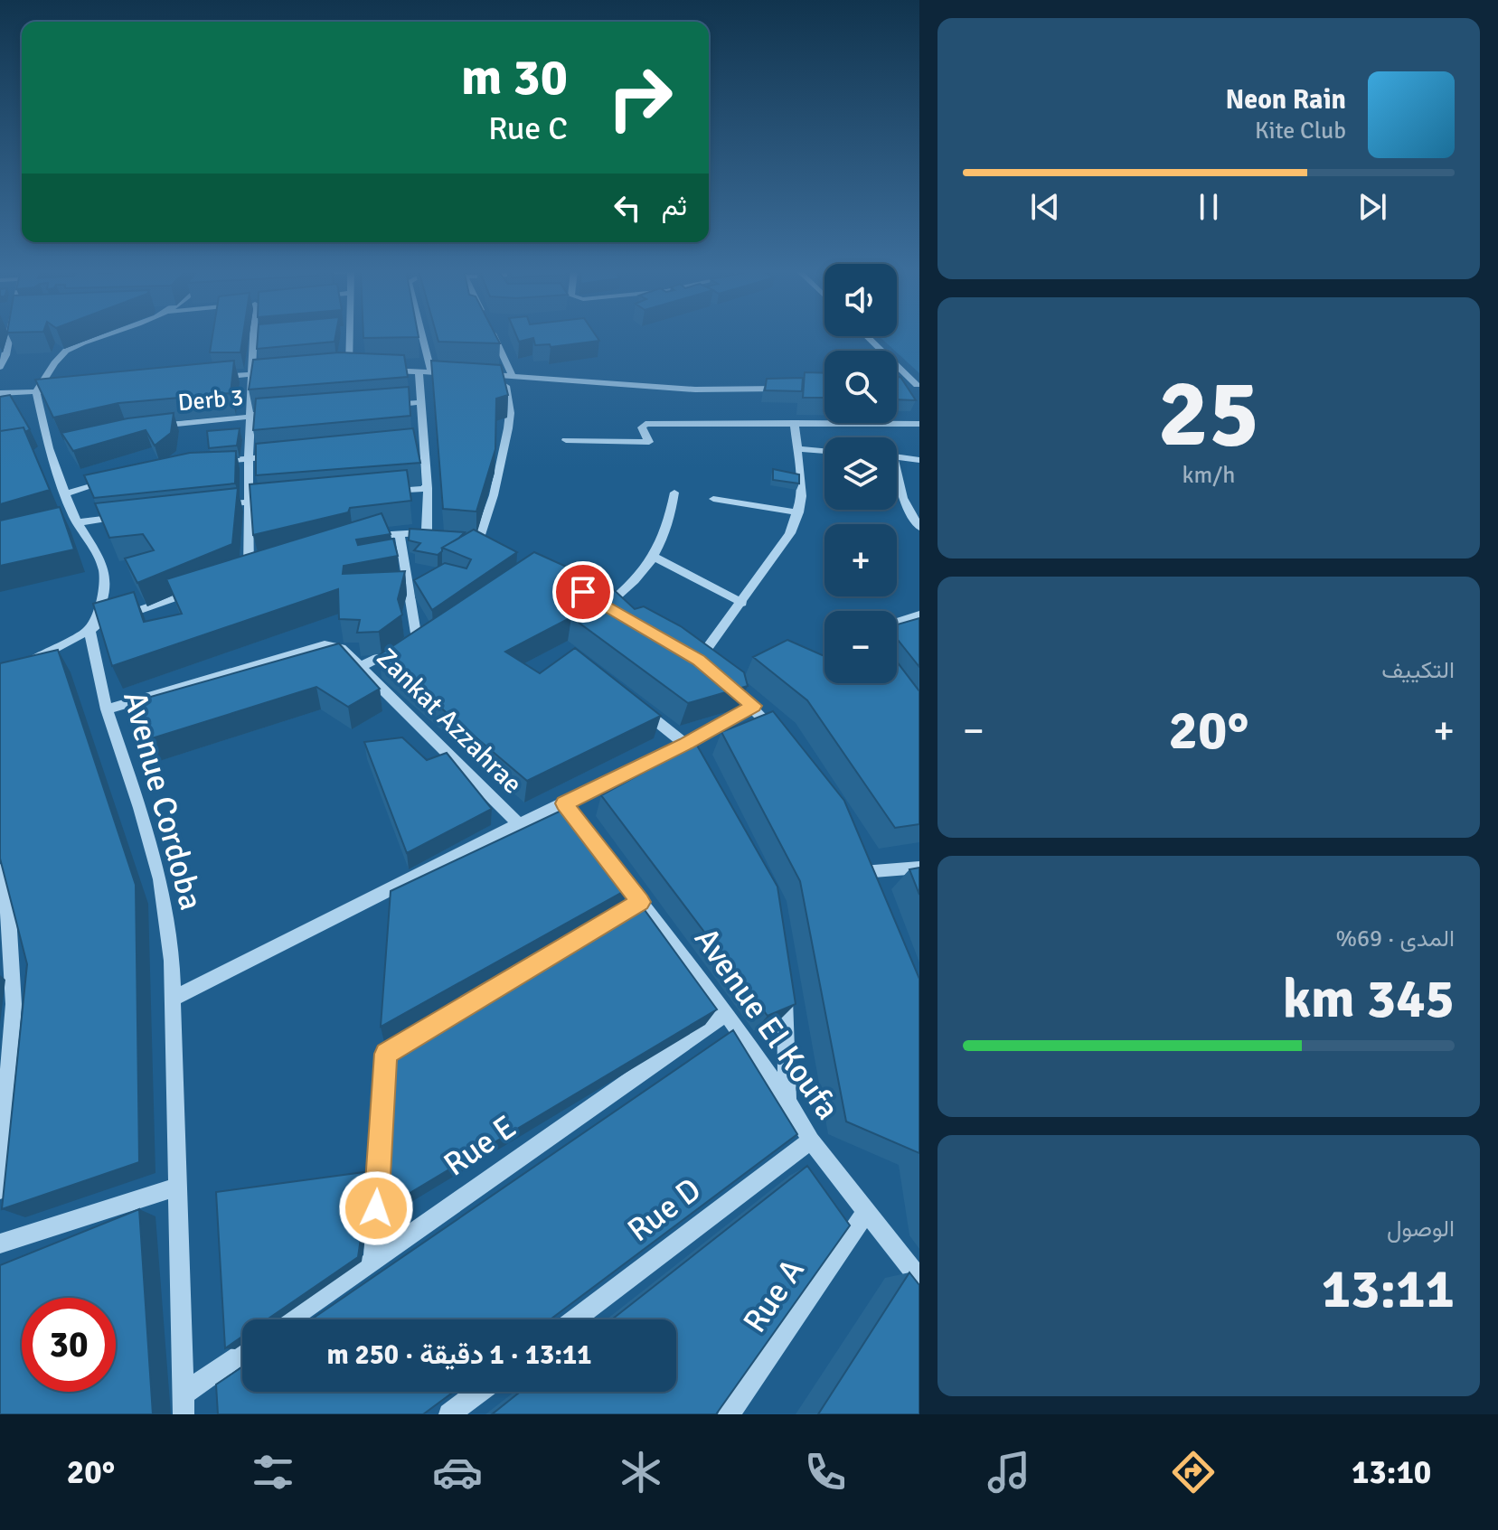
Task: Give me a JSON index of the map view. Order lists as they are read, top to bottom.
{
  "streets": {
    "street": [
      "Derb 3",
      "Zankat Azzahrae",
      "Avenue Cordoba",
      "Avenue El Koufa",
      "Rue E",
      "Rue D",
      "Rue A"
    ]
  },
  "crossings": [
    ["Zankat Azzahrae", "Avenue Cordoba"],
    ["Avenue El Koufa", "Rue E"],
    ["Avenue El Koufa", "Rue D"],
    ["Avenue El Koufa", "Rue A"]
  ],
  "page": {
    "turn": ["30 m", "Rue C"],
    "song": ["Neon Rain", "Kite Club"],
    "then": "ثم",
    "map_buttons": ["+", "−"],
    "tile": [
      ["25", "km/h"],
      "التكييف",
      ["المدى · 69%", "345 km"],
      ["الوصول", "13:11"]
    ],
    "heat": ["−", "20°", "+"],
    "limit": "30",
    "trip": "13:11 · 1 دقيقة · 250 m",
    "tabs": ["13:10", "20°"]
  }
}
